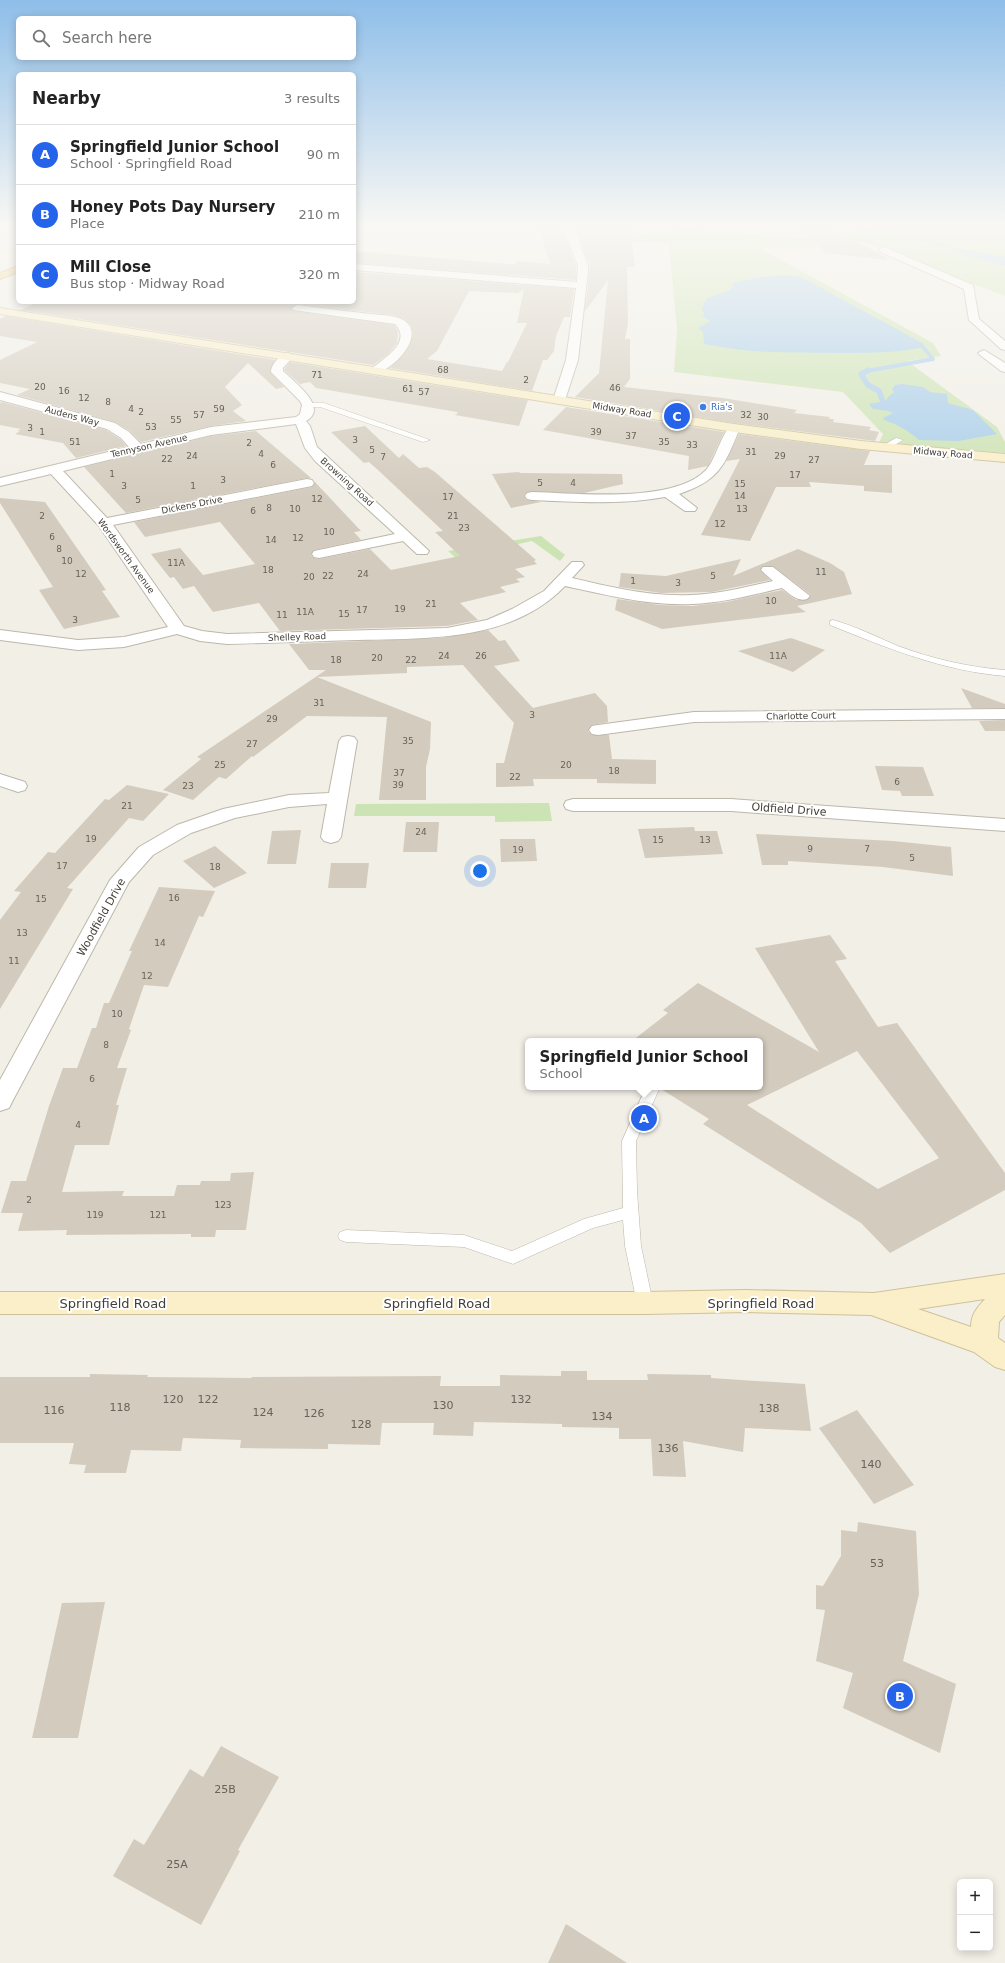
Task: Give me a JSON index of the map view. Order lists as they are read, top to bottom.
{
  "streets": {
    "main road": ["Midway Road", "Springfield Road"],
    "street": [
      "Audens Way",
      "Tennyson Avenue",
      "Browning Road",
      "Dickens Drive",
      "Wordsworth Avenue",
      "Shelley Road",
      "Charlotte Court",
      "Oldfield Drive",
      "Woodfield Drive"
    ]
  },
  "crossings": [
    ["Audens Way", "Tennyson Avenue"],
    ["Tennyson Avenue", "Browning Road"],
    ["Tennyson Avenue", "Wordsworth Avenue"],
    ["Dickens Drive", "Wordsworth Avenue"],
    ["Wordsworth Avenue", "Shelley Road"]
  ],
  "places": ["Ria's"],
  "house_numbers": [
    "68",
    "71",
    "2",
    "20",
    "46",
    "61",
    "16",
    "57",
    "12",
    "8",
    "4",
    "59",
    "2",
    "57",
    "32",
    "30",
    "55",
    "53",
    "3",
    "1",
    "39",
    "37",
    "3",
    "51",
    "35",
    "2",
    "33",
    "5",
    "31",
    "4",
    "24",
    "29",
    "7",
    "22",
    "27",
    "6",
    "1",
    "17",
    "3",
    "5",
    "4",
    "15",
    "3",
    "1",
    "14",
    "17",
    "12",
    "5",
    "8",
    "10",
    "13",
    "6",
    "2",
    "21",
    "12",
    "23",
    "10",
    "6",
    "12",
    "14",
    "8",
    "10",
    "11A",
    "18",
    "11",
    "12",
    "24",
    "22",
    "5",
    "20",
    "1",
    "3",
    "10",
    "21",
    "19",
    "17",
    "11A",
    "15",
    "11",
    "3",
    "24",
    "26",
    "11A",
    "20",
    "18",
    "22",
    "31",
    "3",
    "29",
    "35",
    "27",
    "25",
    "20",
    "18",
    "37",
    "22",
    "6",
    "39",
    "23",
    "21",
    "24",
    "19",
    "15",
    "13",
    "9",
    "7",
    "19",
    "5",
    "17",
    "18",
    "16",
    "15",
    "13",
    "14",
    "11",
    "12",
    "10",
    "8",
    "6",
    "4",
    "2",
    "123",
    "119",
    "121",
    "120",
    "122",
    "132",
    "130",
    "118",
    "138",
    "116",
    "124",
    "126",
    "134",
    "128",
    "136",
    "140",
    "53",
    "25B",
    "25A"
  ],
  "page": {
    "search": "Search here",
    "heading": ["Nearby", "3 results"],
    "list": [
      {
        "mark": "A",
        "name": "Springfield Junior School",
        "note": "School · Springfield Road",
        "value": "90 m"
      },
      {
        "mark": "B",
        "name": "Honey Pots Day Nursery",
        "note": "Place",
        "value": "210 m"
      },
      {
        "mark": "C",
        "name": "Mill Close",
        "note": "Bus stop · Midway Road",
        "value": "320 m"
      }
    ],
    "pins": ["C", "A", "B"],
    "popup": ["Springfield Junior School", "School"],
    "map_buttons": ["+", "−"]
  }
}
